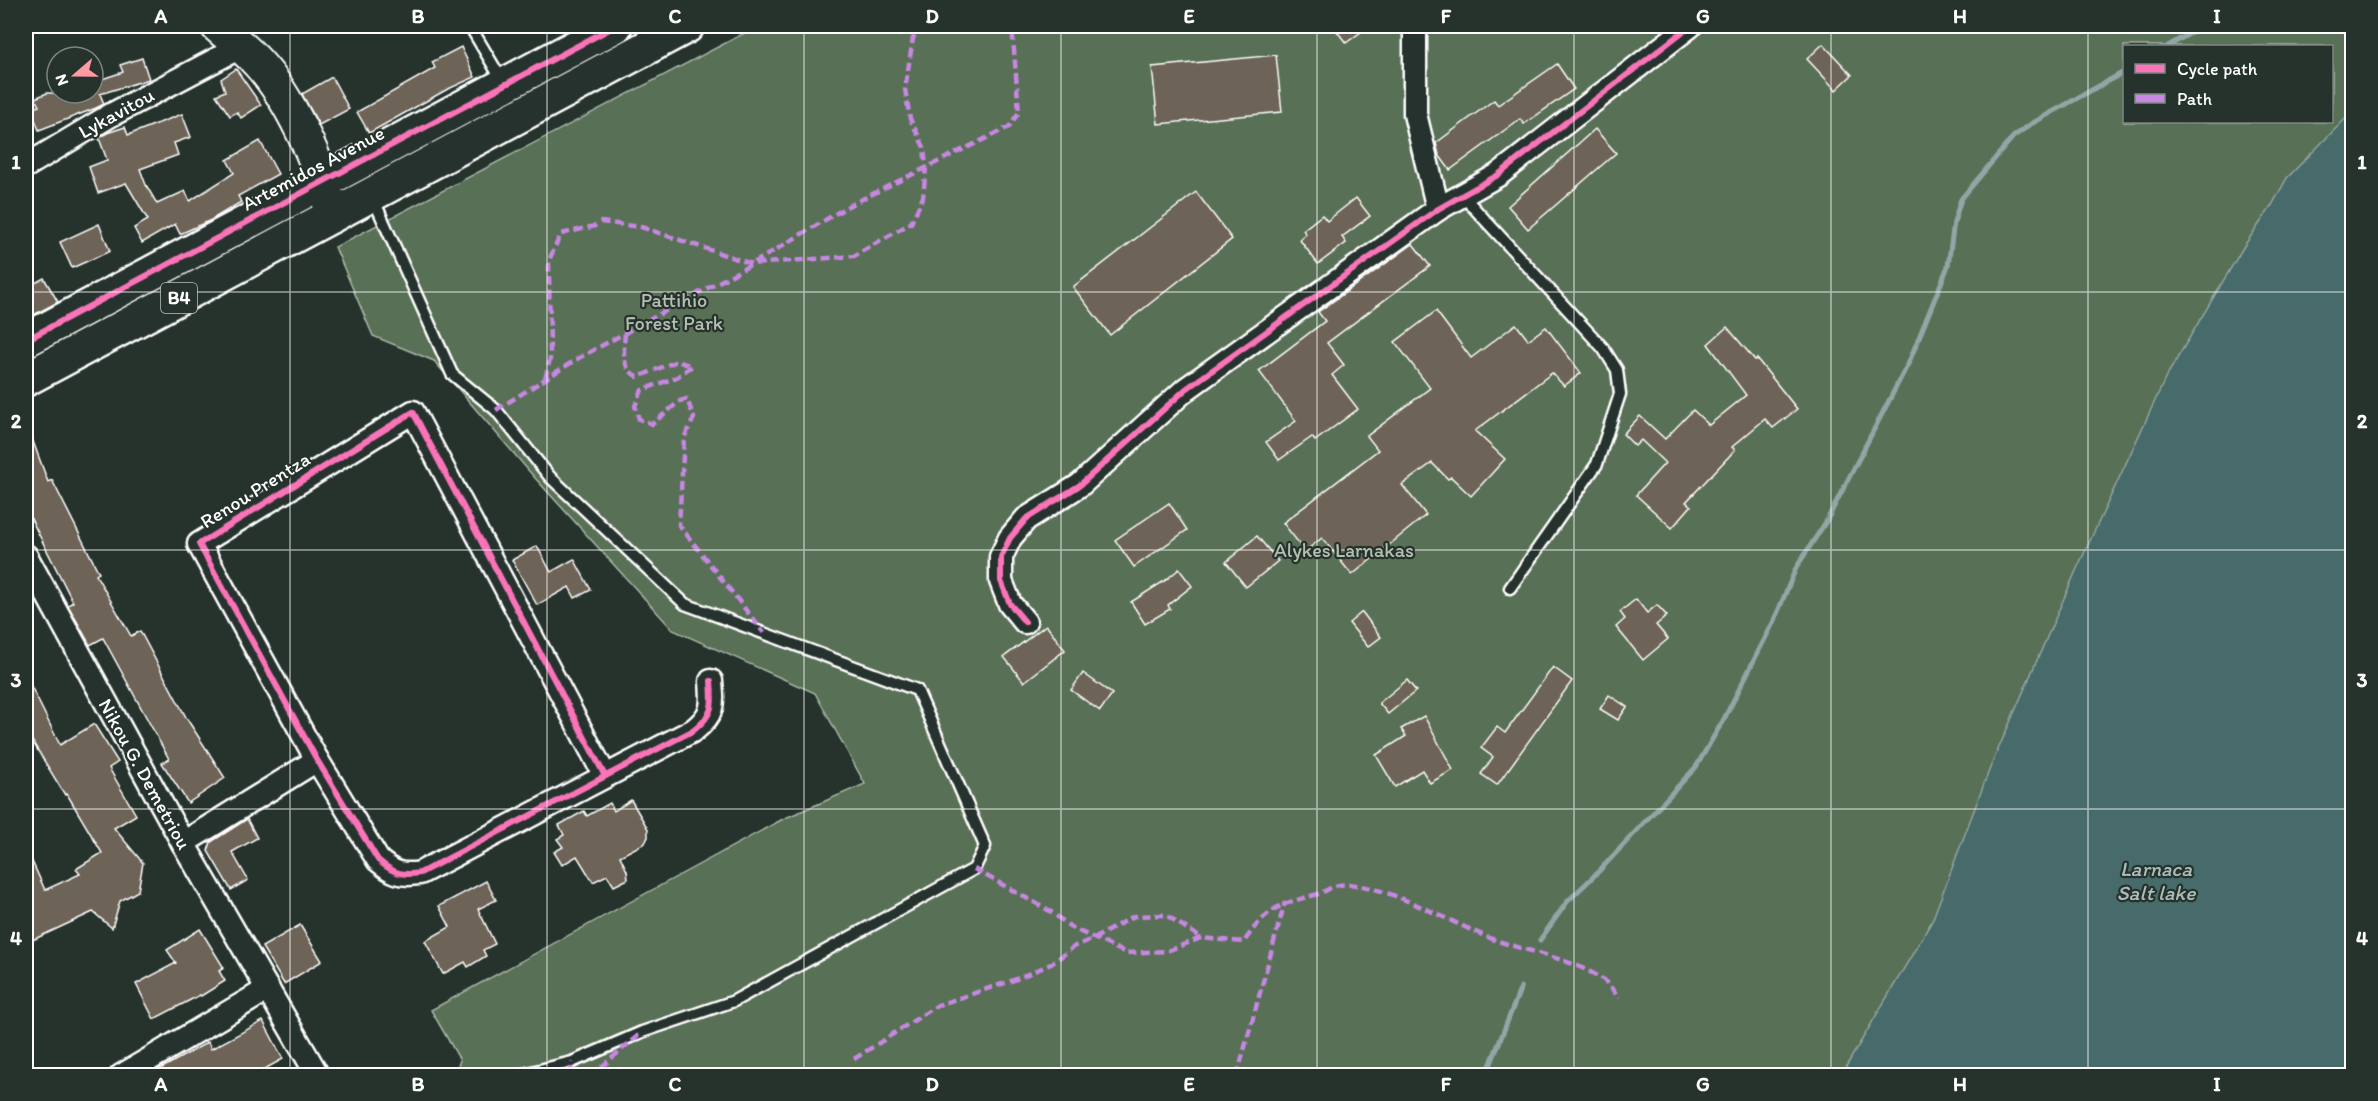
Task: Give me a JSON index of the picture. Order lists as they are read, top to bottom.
{
  "streets": {
    "main road": ["Artemidos Avenue", "B4"],
    "street": ["Lykavitou", "Renou Prentza", "Nikou G. Demetriou"]
  },
  "water": ["Larnaca Salt lake"],
  "parks": ["Pattihio Forest Park", "Alykes Larnakas"],
  "legend": ["Cycle path", "Path"],
  "north": "left",
  "grid": {
    "columns": [
      "A",
      "B",
      "C",
      "D",
      "E",
      "F",
      "G",
      "H",
      "I"
    ],
    "rows": [
      "1",
      "2",
      "3",
      "4"
    ]
  }
}
